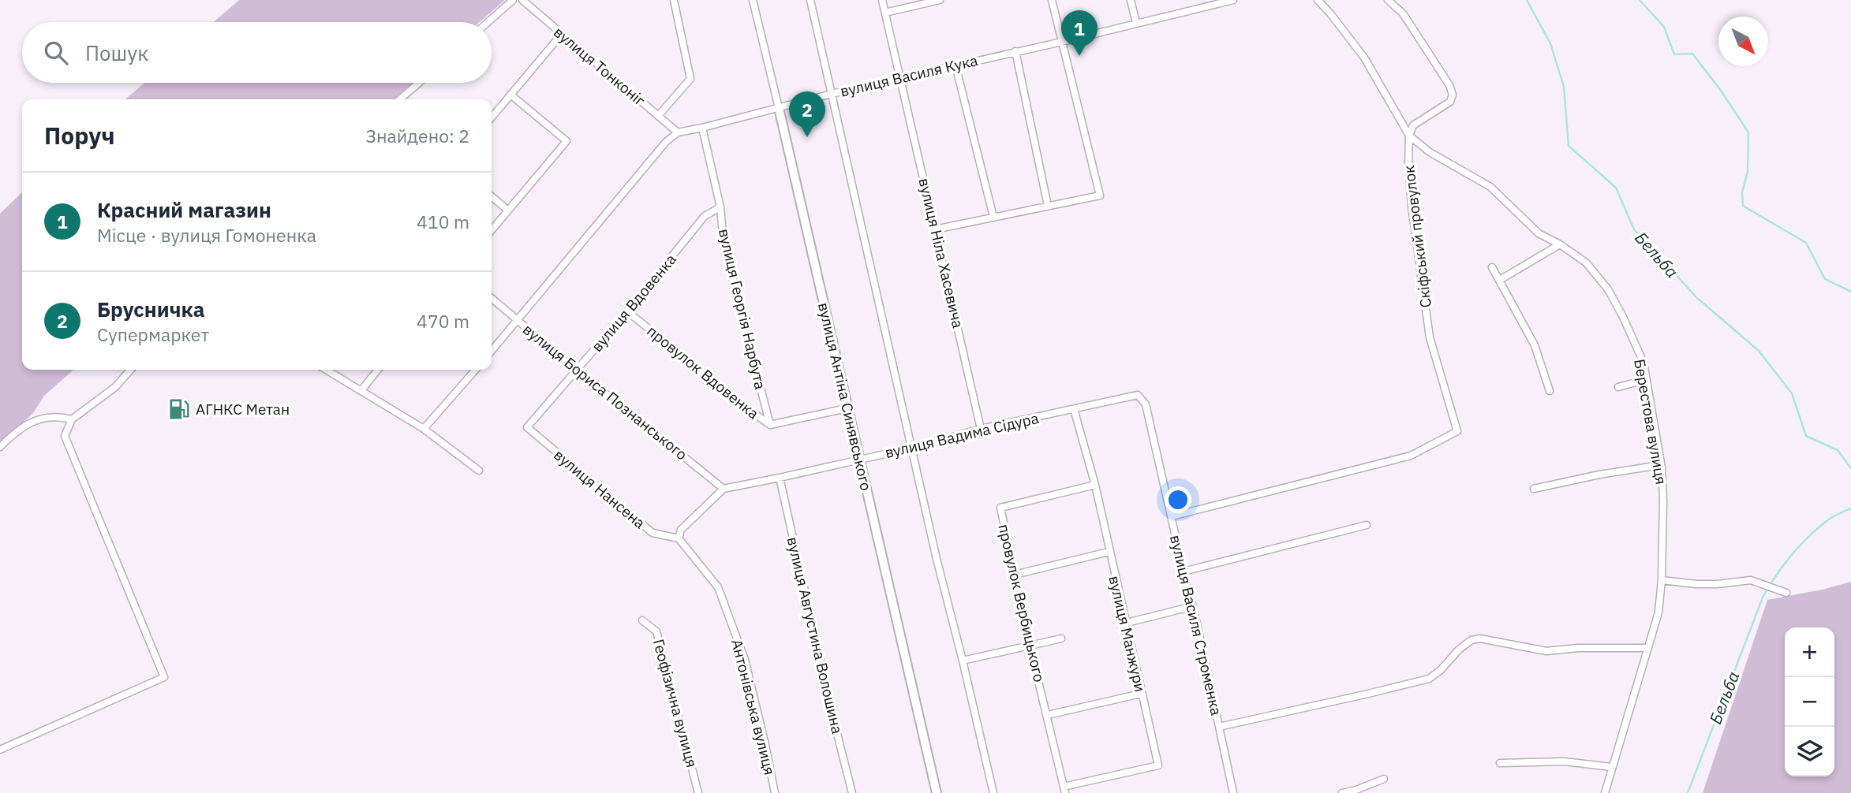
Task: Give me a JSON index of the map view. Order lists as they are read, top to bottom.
{
  "streets": {
    "street": [
      "вулиця Тонконіг",
      "вулиця Василя Кука",
      "Скіфський провулок",
      "вулиця Ніла Хасевича",
      "вулиця Вдовенка",
      "вулиця Георгія Нарбута",
      "провулок Вдовенка",
      "вулиця Бориса Познанського",
      "вулиця Антіна Синявського",
      "Берестова вулиця",
      "вулиця Вадима Сідура",
      "вулиця Нансена",
      "провулок Вербицького",
      "вулиця Василя Строменка",
      "вулиця Манжури",
      "вулиця Августина Волошина",
      "Геофізична вулиця",
      "Антонівська вулиця"
    ]
  },
  "crossings": [
    ["вулиця Тонконіг", "вулиця Василя Кука"],
    ["вулиця Василя Кука", "вулиця Ніла Хасевича"],
    ["вулиця Василя Кука", "вулиця Георгія Нарбута"],
    ["вулиця Василя Кука", "вулиця Антіна Синявського"],
    ["Скіфський провулок", "Берестова вулиця"],
    ["Скіфський провулок", "вулиця Василя Строменка"],
    ["вулиця Ніла Хасевича", "вулиця Вадима Сідура"],
    ["вулиця Вдовенка", "вулиця Георгія Нарбута"],
    ["вулиця Вдовенка", "провулок Вдовенка"],
    ["вулиця Вдовенка", "вулиця Бориса Познанського"],
    ["вулиця Вдовенка", "вулиця Нансена"],
    ["вулиця Георгія Нарбута", "провулок Вдовенка"],
    ["провулок Вдовенка", "вулиця Антіна Синявського"],
    ["вулиця Бориса Познанського", "вулиця Вадима Сідура"],
    ["вулиця Антіна Синявського", "вулиця Вадима Сідура"],
    ["вулиця Вадима Сідура", "вулиця Василя Строменка"],
    ["вулиця Вадима Сідура", "вулиця Манжури"],
    ["вулиця Вадима Сідура", "вулиця Августина Волошина"],
    ["вулиця Нансена", "Антонівська вулиця"],
    ["провулок Вербицького", "вулиця Манжури"]
  ],
  "water": ["Бельба"],
  "places": {
    "fuel station": ["АГНКС Метан"]
  },
  "north": "bottom right",
  "page": {
    "pins": ["1", "2"],
    "search": "Пошук",
    "heading": ["Поруч", "Знайдено: 2"],
    "list": [
      {
        "mark": "1",
        "name": "Красний магазин",
        "note": "Місце · вулиця Гомоненка",
        "value": "410 m"
      },
      {
        "mark": "2",
        "name": "Брусничка",
        "note": "Супермаркет",
        "value": "470 m"
      }
    ],
    "map_buttons": ["+", "−"]
  }
}
